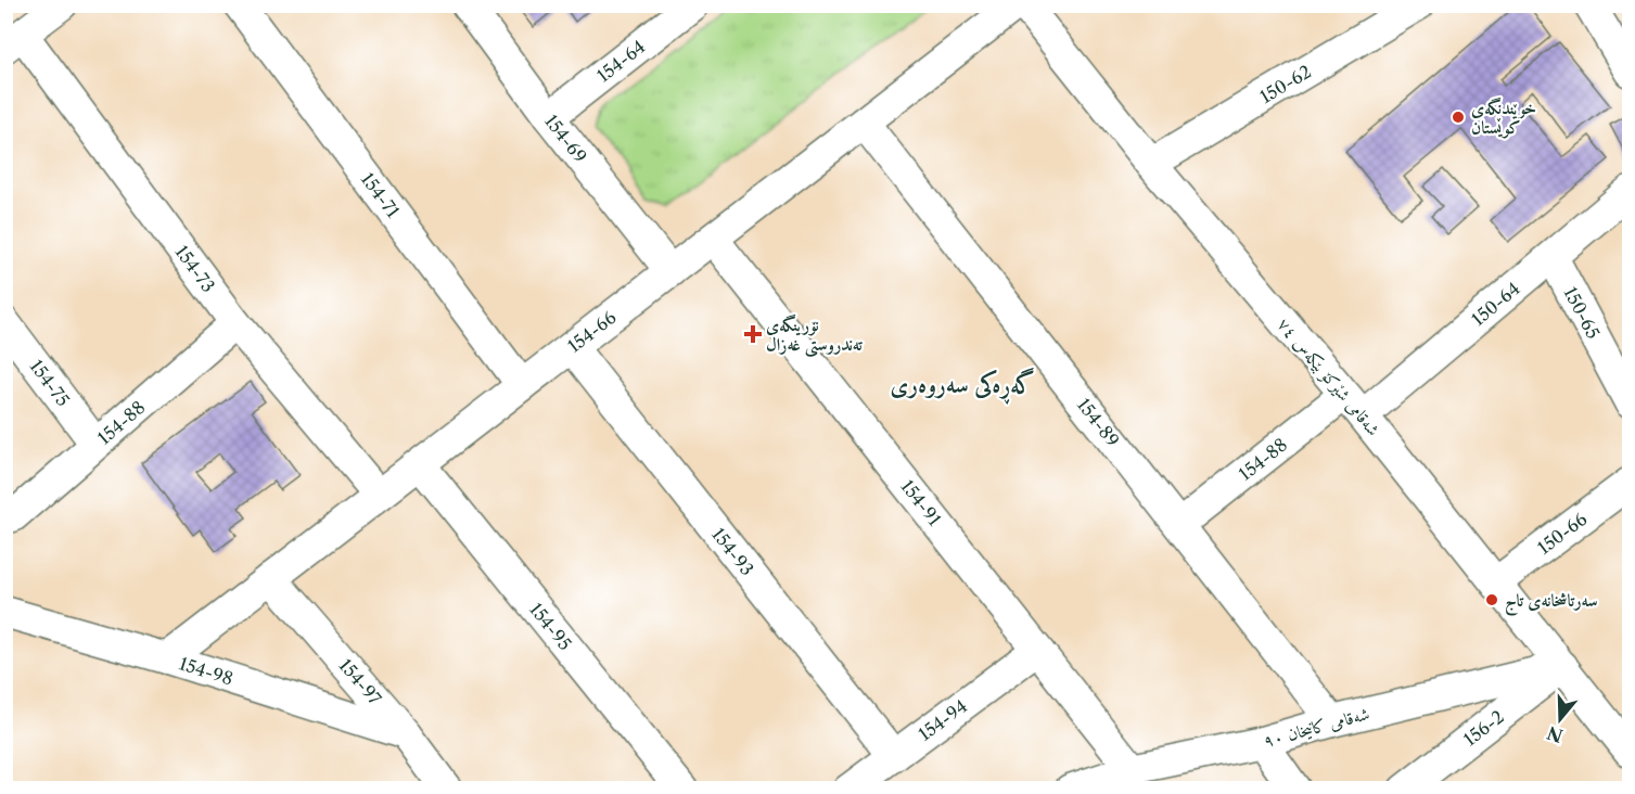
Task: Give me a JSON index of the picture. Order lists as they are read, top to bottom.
{
  "streets": {
    "street": [
      "154-64",
      "150-62",
      "154-69",
      "154-71",
      "154-73",
      "150-64",
      "150-65",
      "154-66",
      "شەقامی شێرکۆ بێکەس ٧٤",
      "154-75",
      "154-88",
      "154-89",
      "154-91",
      "150-66",
      "154-93",
      "154-95",
      "154-98",
      "154-97",
      "154-94",
      "شەقامی کانیخان ٩٠",
      "156-2"
    ]
  },
  "crossings": [
    ["154-64", "154-69"],
    ["150-62", "شەقامی شێرکۆ بێکەس ٧٤"],
    ["154-69", "154-66"],
    ["154-71", "154-66"],
    ["154-73", "154-66"],
    ["154-73", "154-88"],
    ["150-64", "150-65"],
    ["150-64", "شەقامی شێرکۆ بێکەس ٧٤"],
    ["150-64", "154-88"],
    ["154-66", "154-89"],
    ["154-66", "154-91"],
    ["154-66", "154-93"],
    ["154-66", "154-95"],
    ["154-66", "154-98"],
    ["154-66", "154-97"],
    ["شەقامی شێرکۆ بێکەس ٧٤", "154-88"],
    ["شەقامی شێرکۆ بێکەس ٧٤", "150-66"],
    ["شەقامی شێرکۆ بێکەس ٧٤", "شەقامی کانیخان ٩٠"],
    ["شەقامی شێرکۆ بێکەس ٧٤", "156-2"],
    ["154-75", "154-88"],
    ["154-88", "154-89"],
    ["154-89", "شەقامی کانیخان ٩٠"],
    ["154-91", "154-94"],
    ["154-91", "شەقامی کانیخان ٩٠"],
    ["154-93", "154-94"],
    ["154-98", "154-97"],
    ["شەقامی کانیخان ٩٠", "156-2"]
  ],
  "districts": ["گەڕەکی سەروەری"],
  "places": {
    "other": ["خوێندنگەی کوێستان", "سەرتاشخانەی تاج"],
    "health": ["نۆرینگەی تەندروستی غەزال"]
  },
  "north": "bottom"
}
